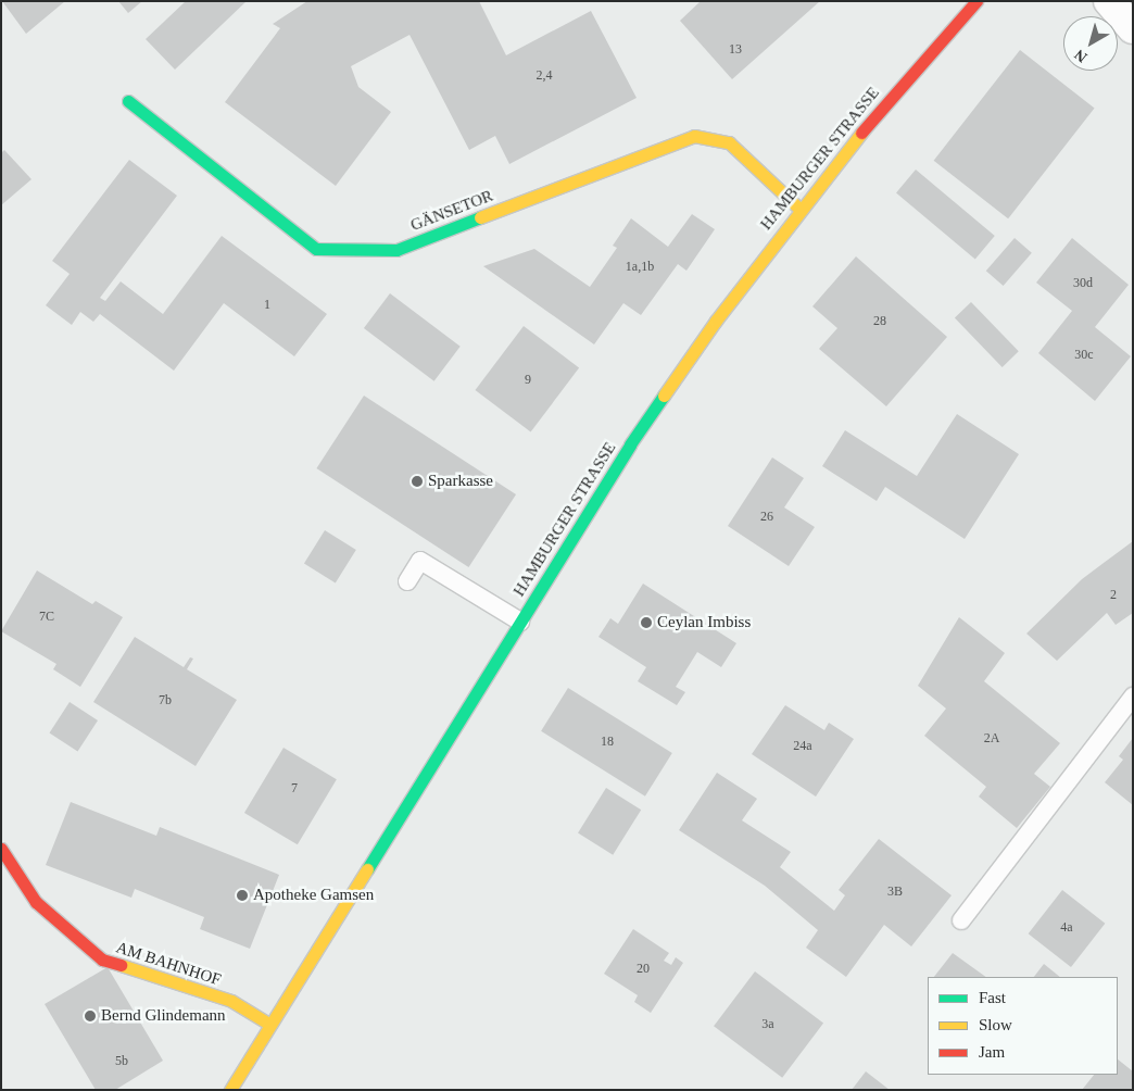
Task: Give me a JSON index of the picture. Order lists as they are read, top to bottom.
{
  "streets": {
    "street": ["HAMBURGER STRASSE", "GÄNSETOR", "AM BAHNHOF"]
  },
  "crossings": [
    ["HAMBURGER STRASSE", "GÄNSETOR"],
    ["HAMBURGER STRASSE", "AM BAHNHOF"]
  ],
  "places": [
    "Sparkasse",
    "Ceylan Imbiss",
    "Apotheke Gamsen",
    "Bernd Glindemann"
  ],
  "house_numbers": [
    "13",
    "2,4",
    "1a,1b",
    "30d",
    "1",
    "28",
    "30c",
    "9",
    "26",
    "2",
    "7C",
    "7b",
    "2A",
    "18",
    "24a",
    "7",
    "3B",
    "4a",
    "20",
    "3a",
    "5b"
  ],
  "legend": ["Fast", "Slow", "Jam"],
  "north": "bottom left"
}
